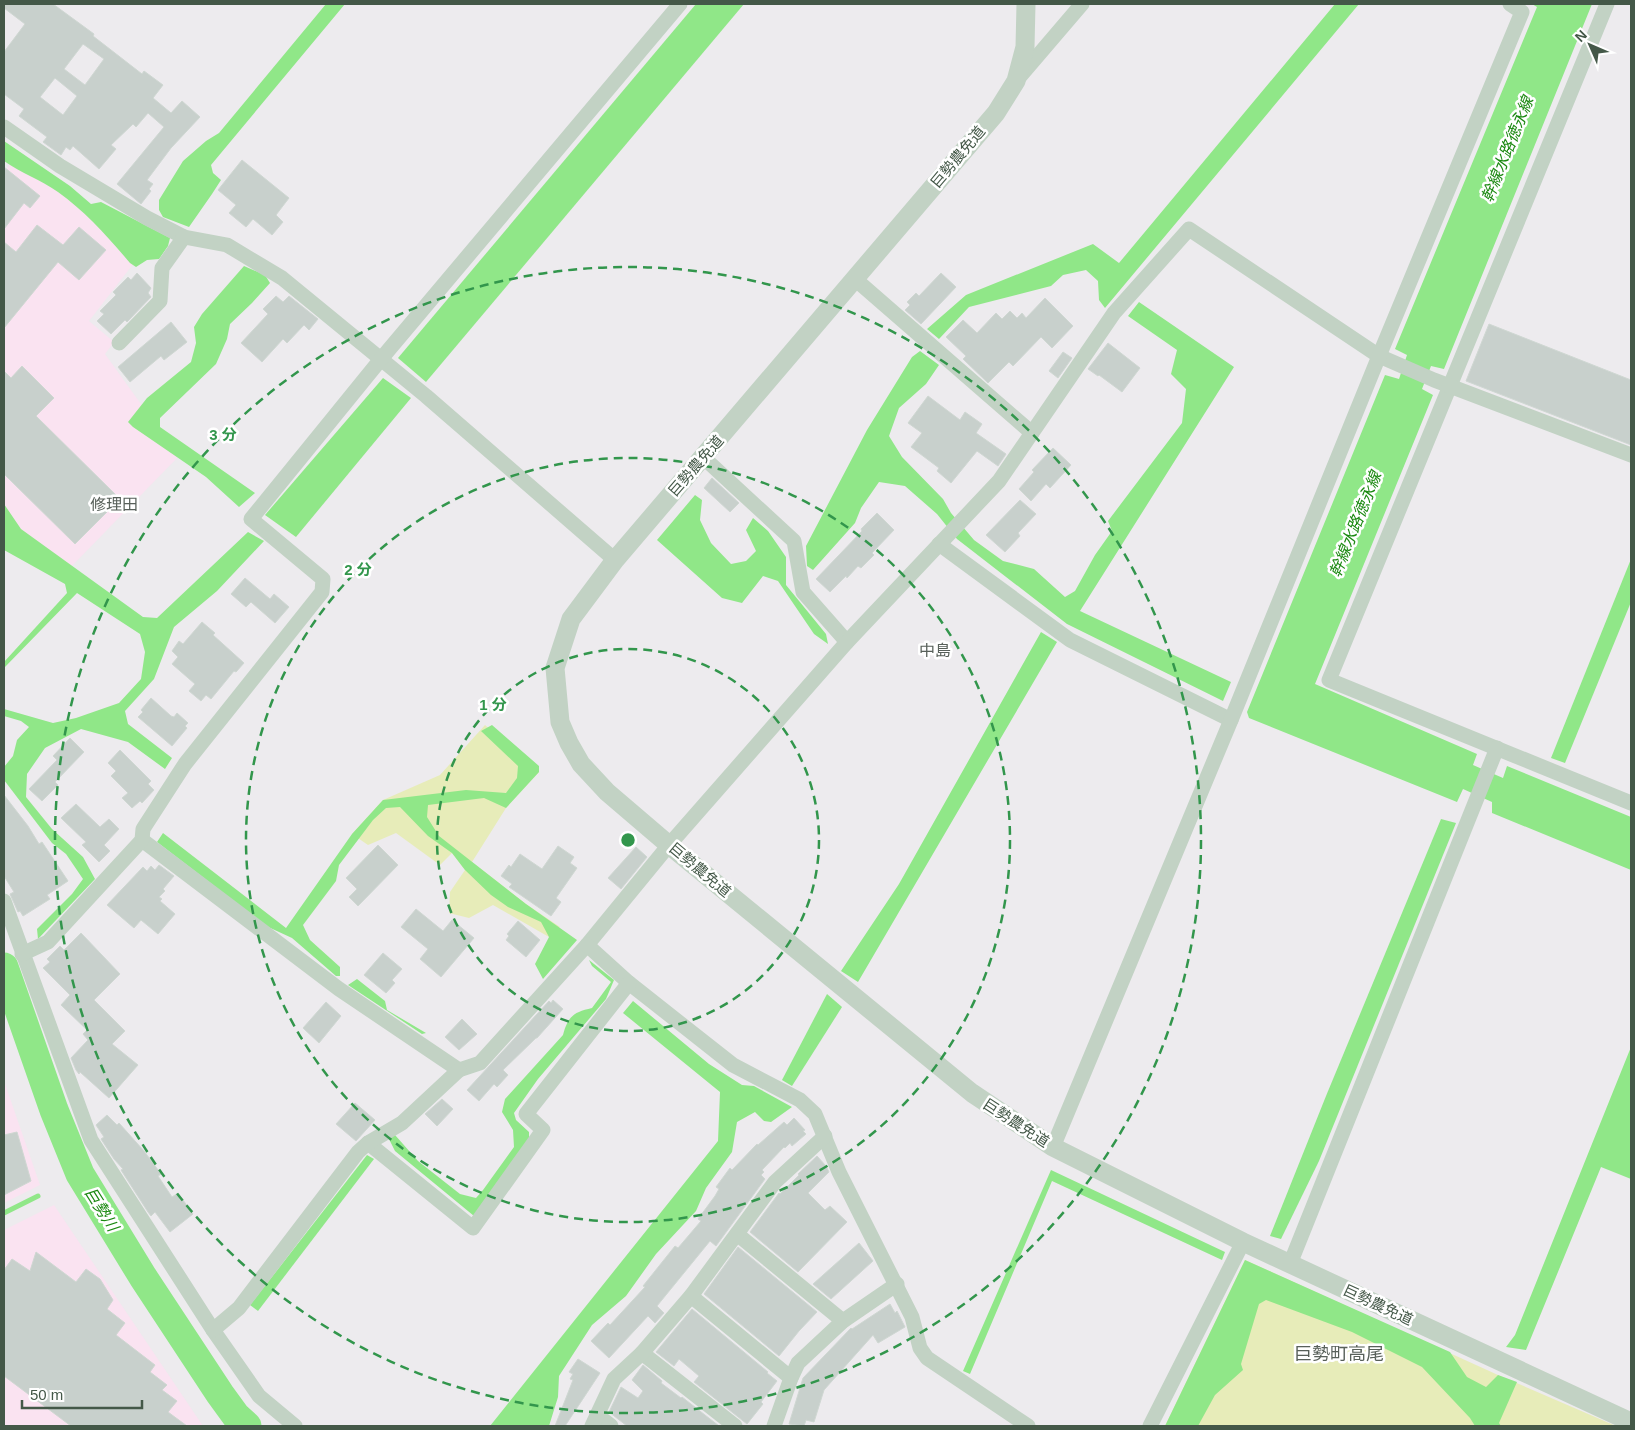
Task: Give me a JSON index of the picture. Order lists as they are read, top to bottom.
{
  "streets": {
    "street": ["巨勢農免道"]
  },
  "districts": ["修理田", "中島", "巨勢町高尾"],
  "water": ["幹線水路徳永線", "巨勢川"],
  "scale_bar": "50 m",
  "north": "top left",
  "rings": ["3 分", "2 分", "1 分"]
}
